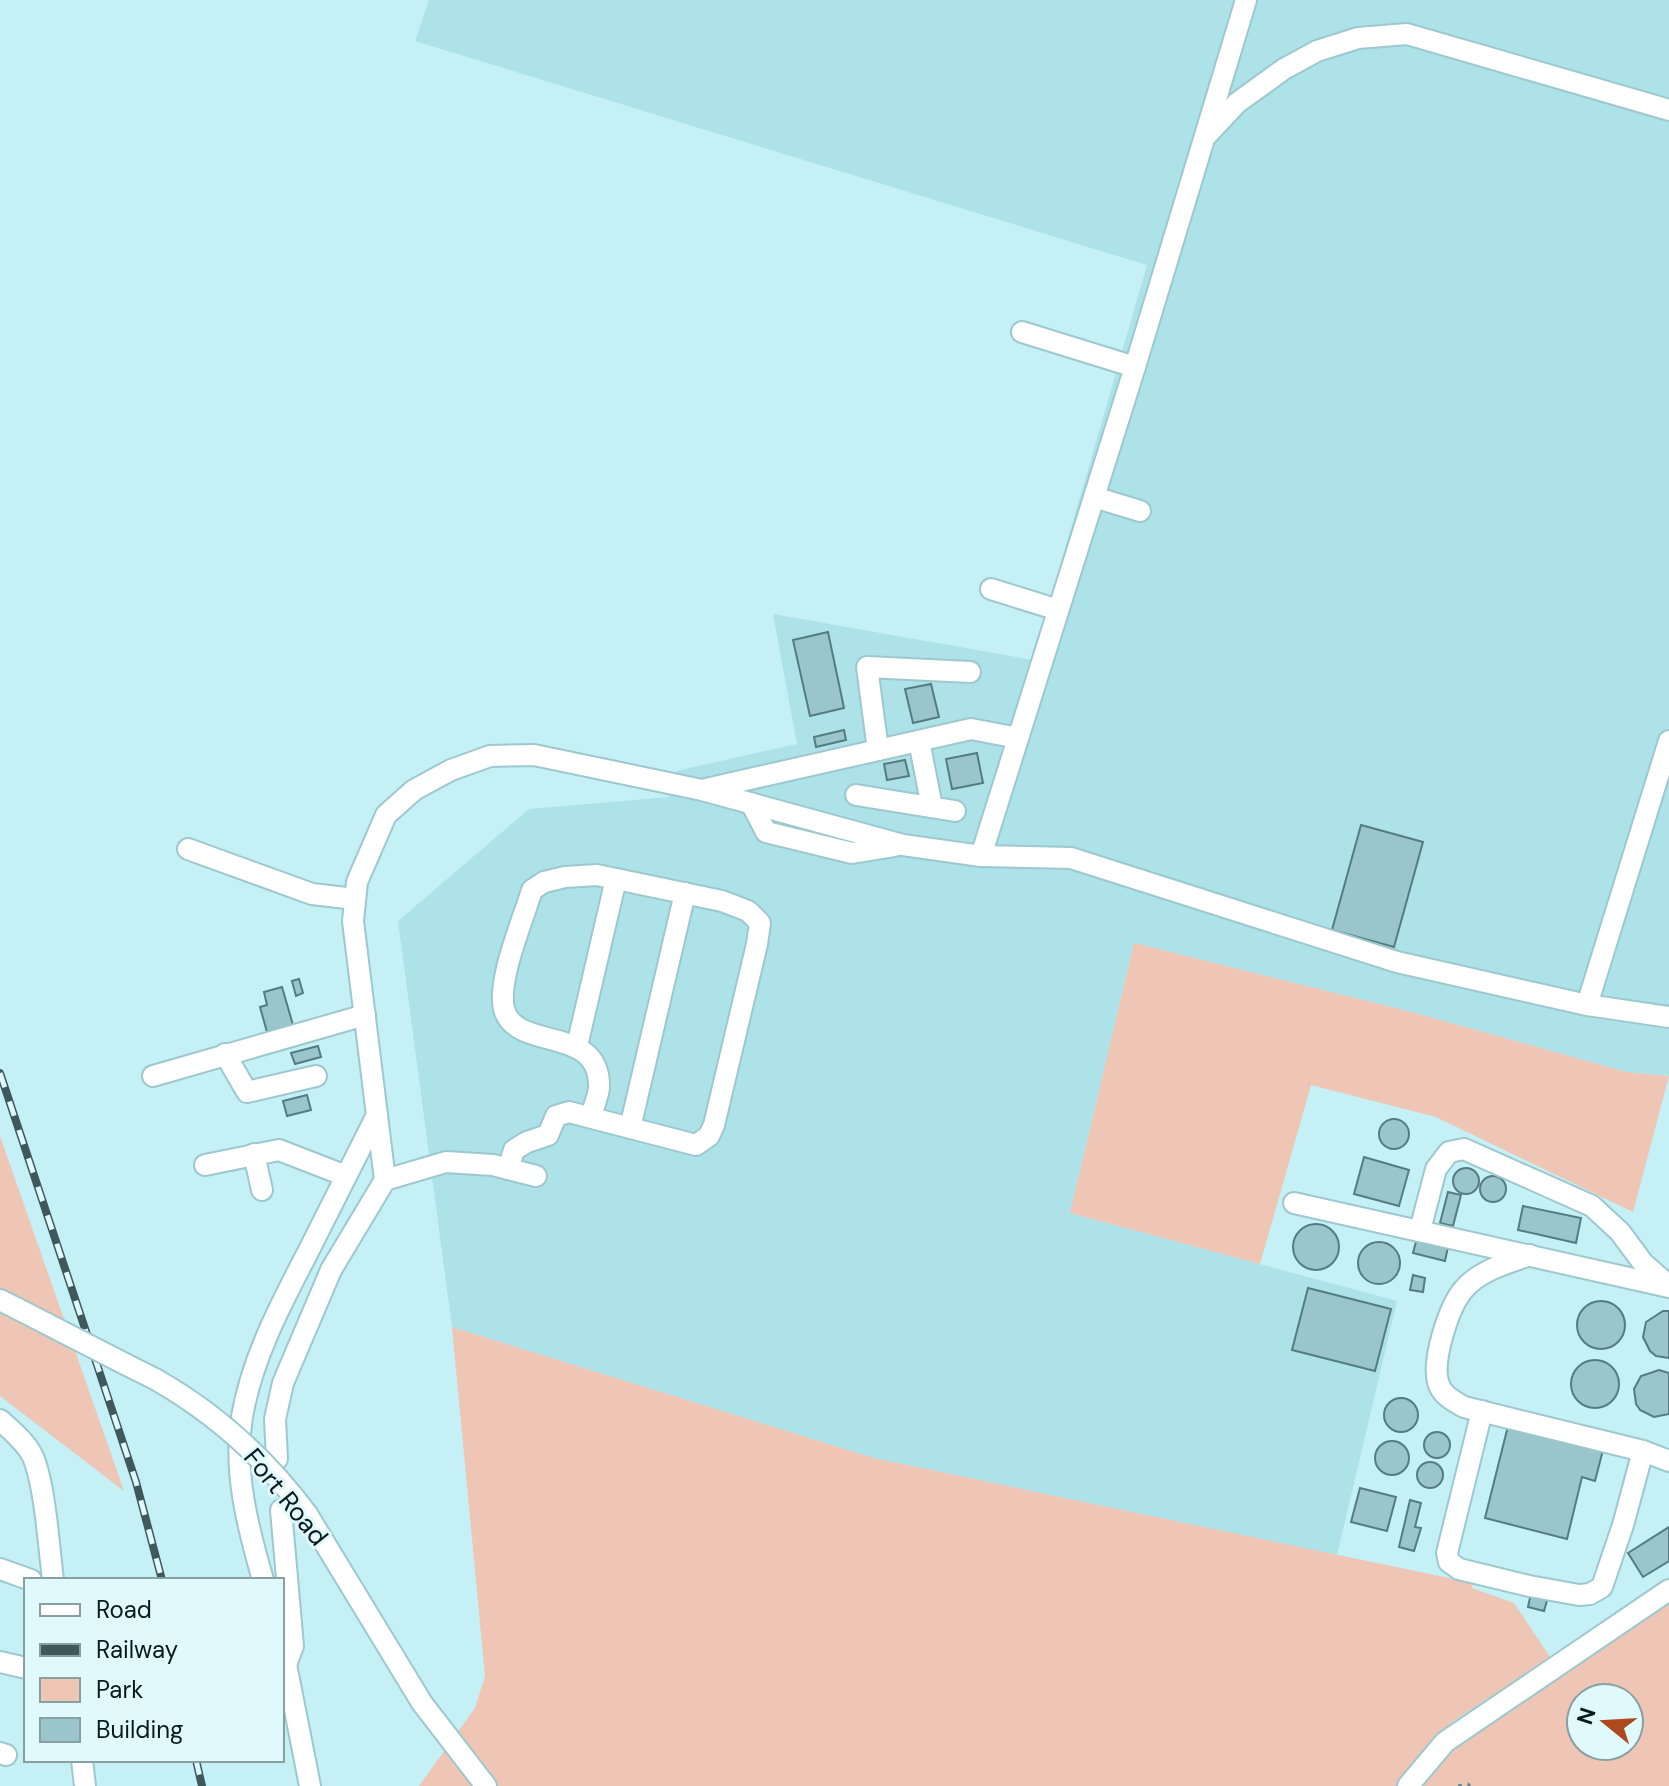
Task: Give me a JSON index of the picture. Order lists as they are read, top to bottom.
{
  "streets": {
    "street": ["Fort Road"]
  },
  "legend": [
    "Road",
    "Railway",
    "Park",
    "Building"
  ],
  "north": "left"
}
